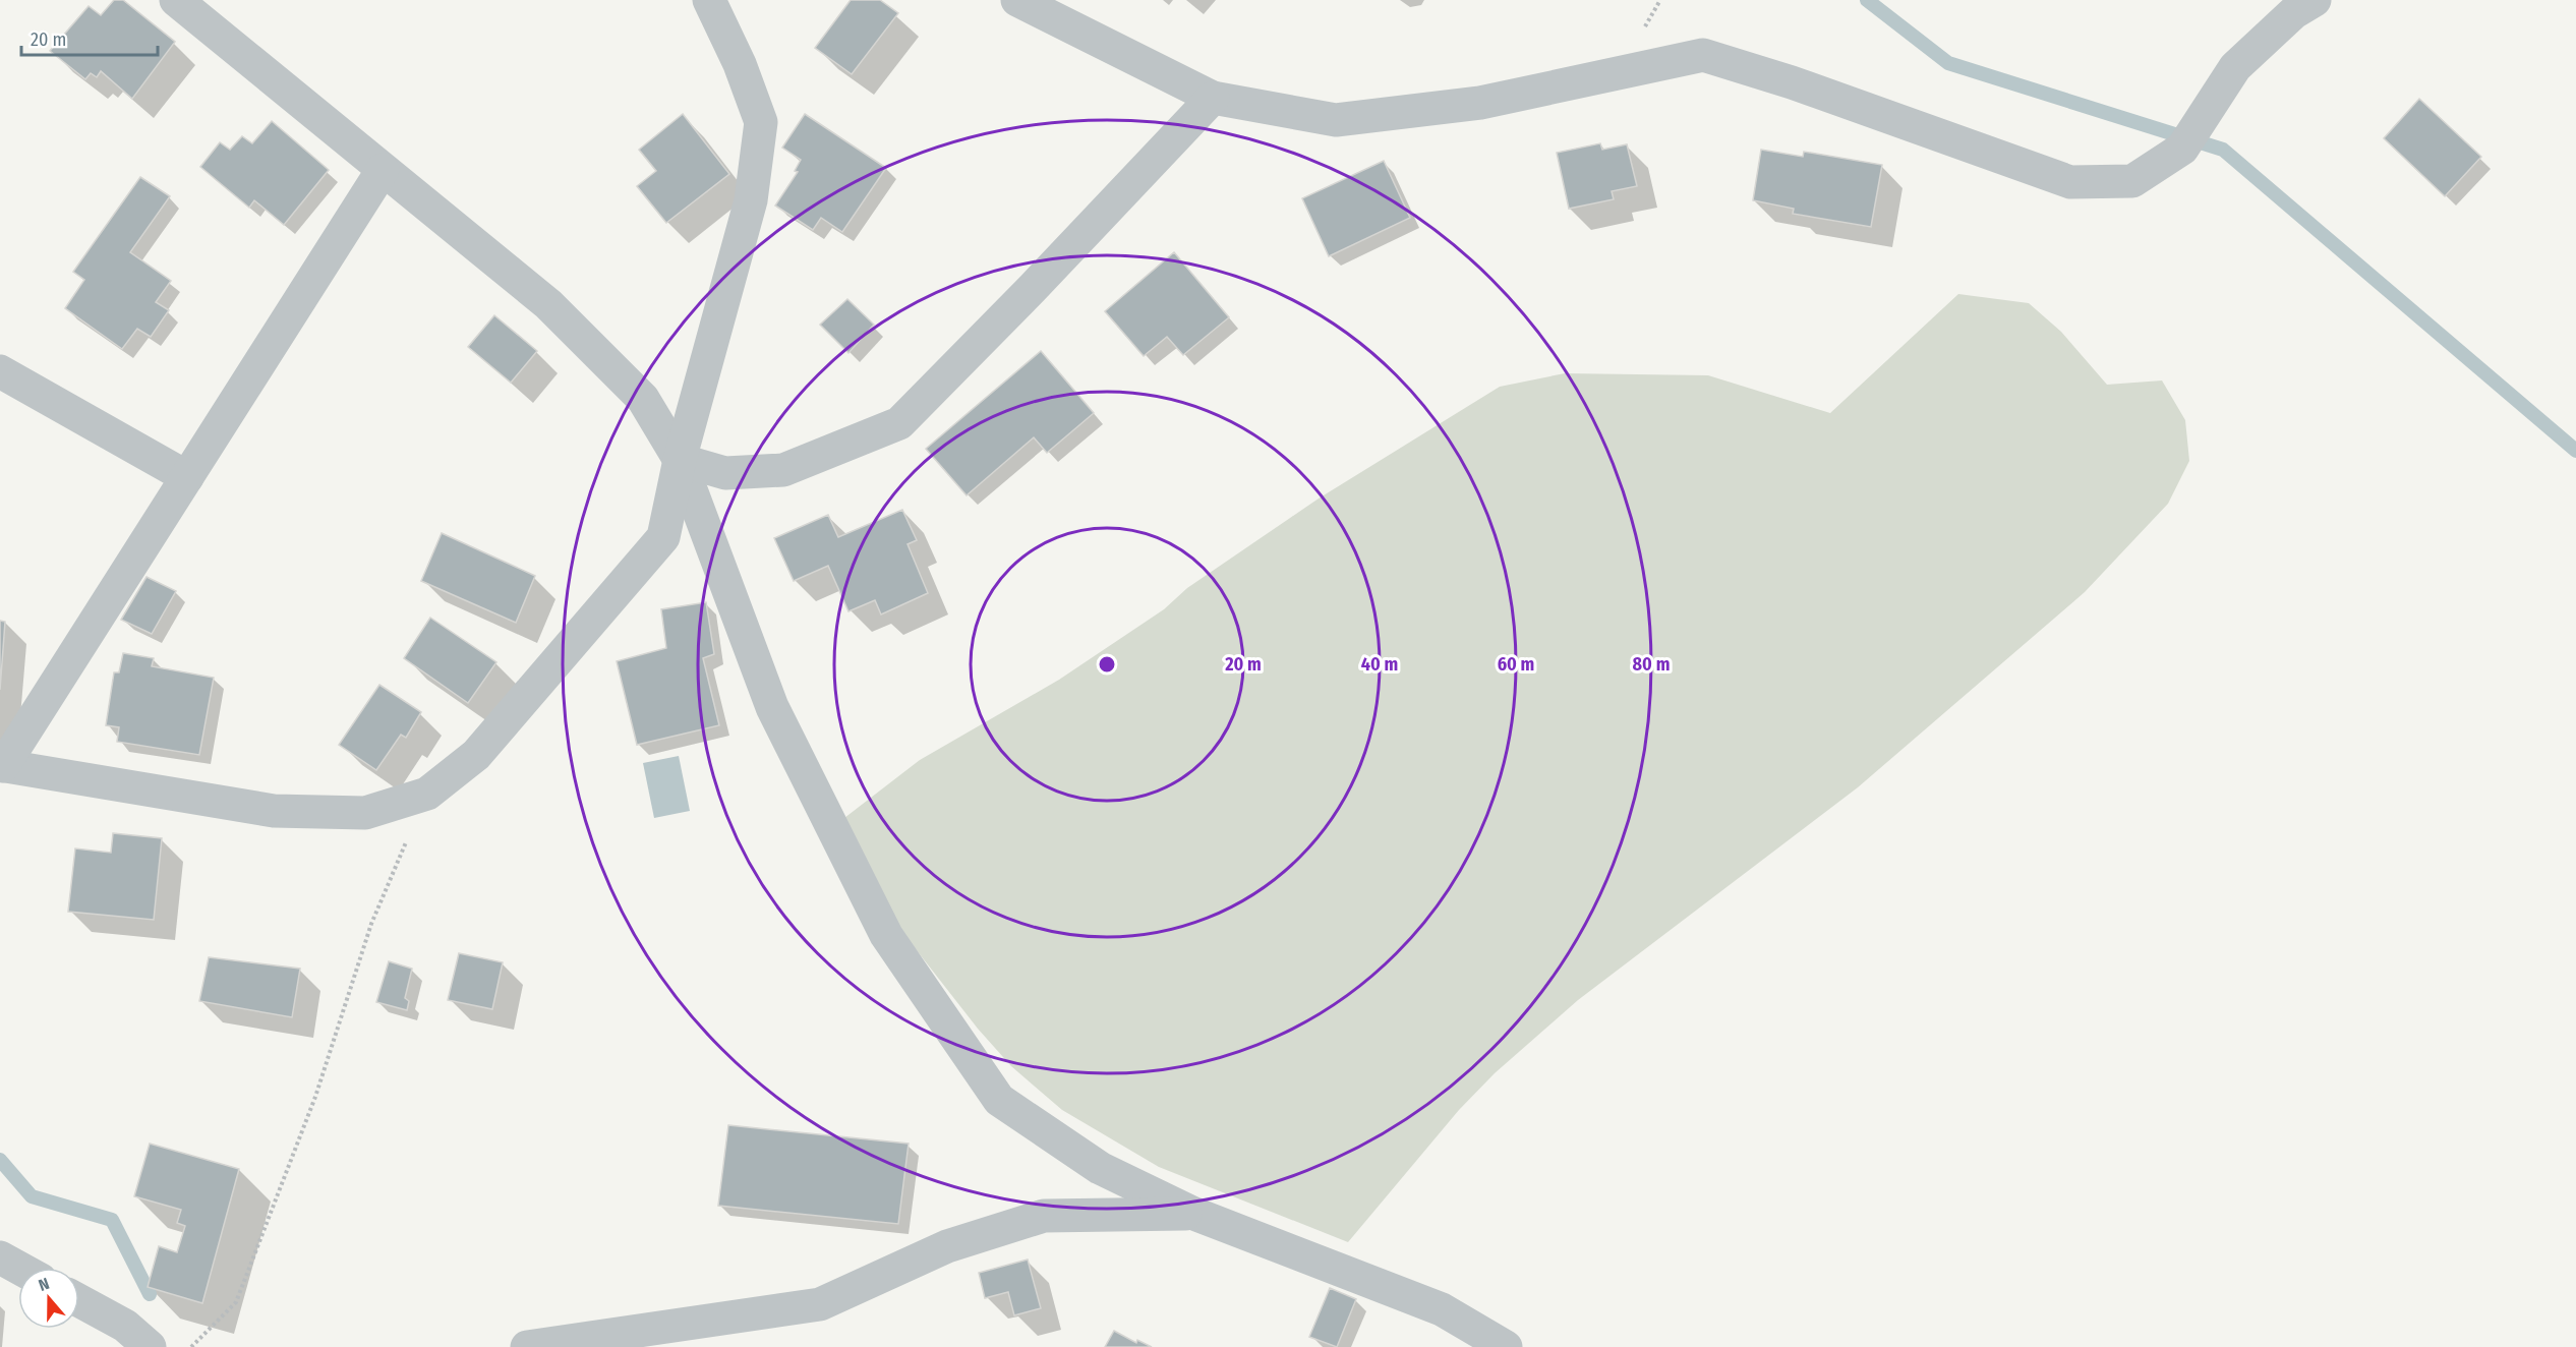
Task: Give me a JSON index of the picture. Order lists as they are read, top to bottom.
{
  "scale_bar": "20 m",
  "north": "top",
  "rings": [
    "20 m",
    "40 m",
    "60 m",
    "80 m"
  ]
}
